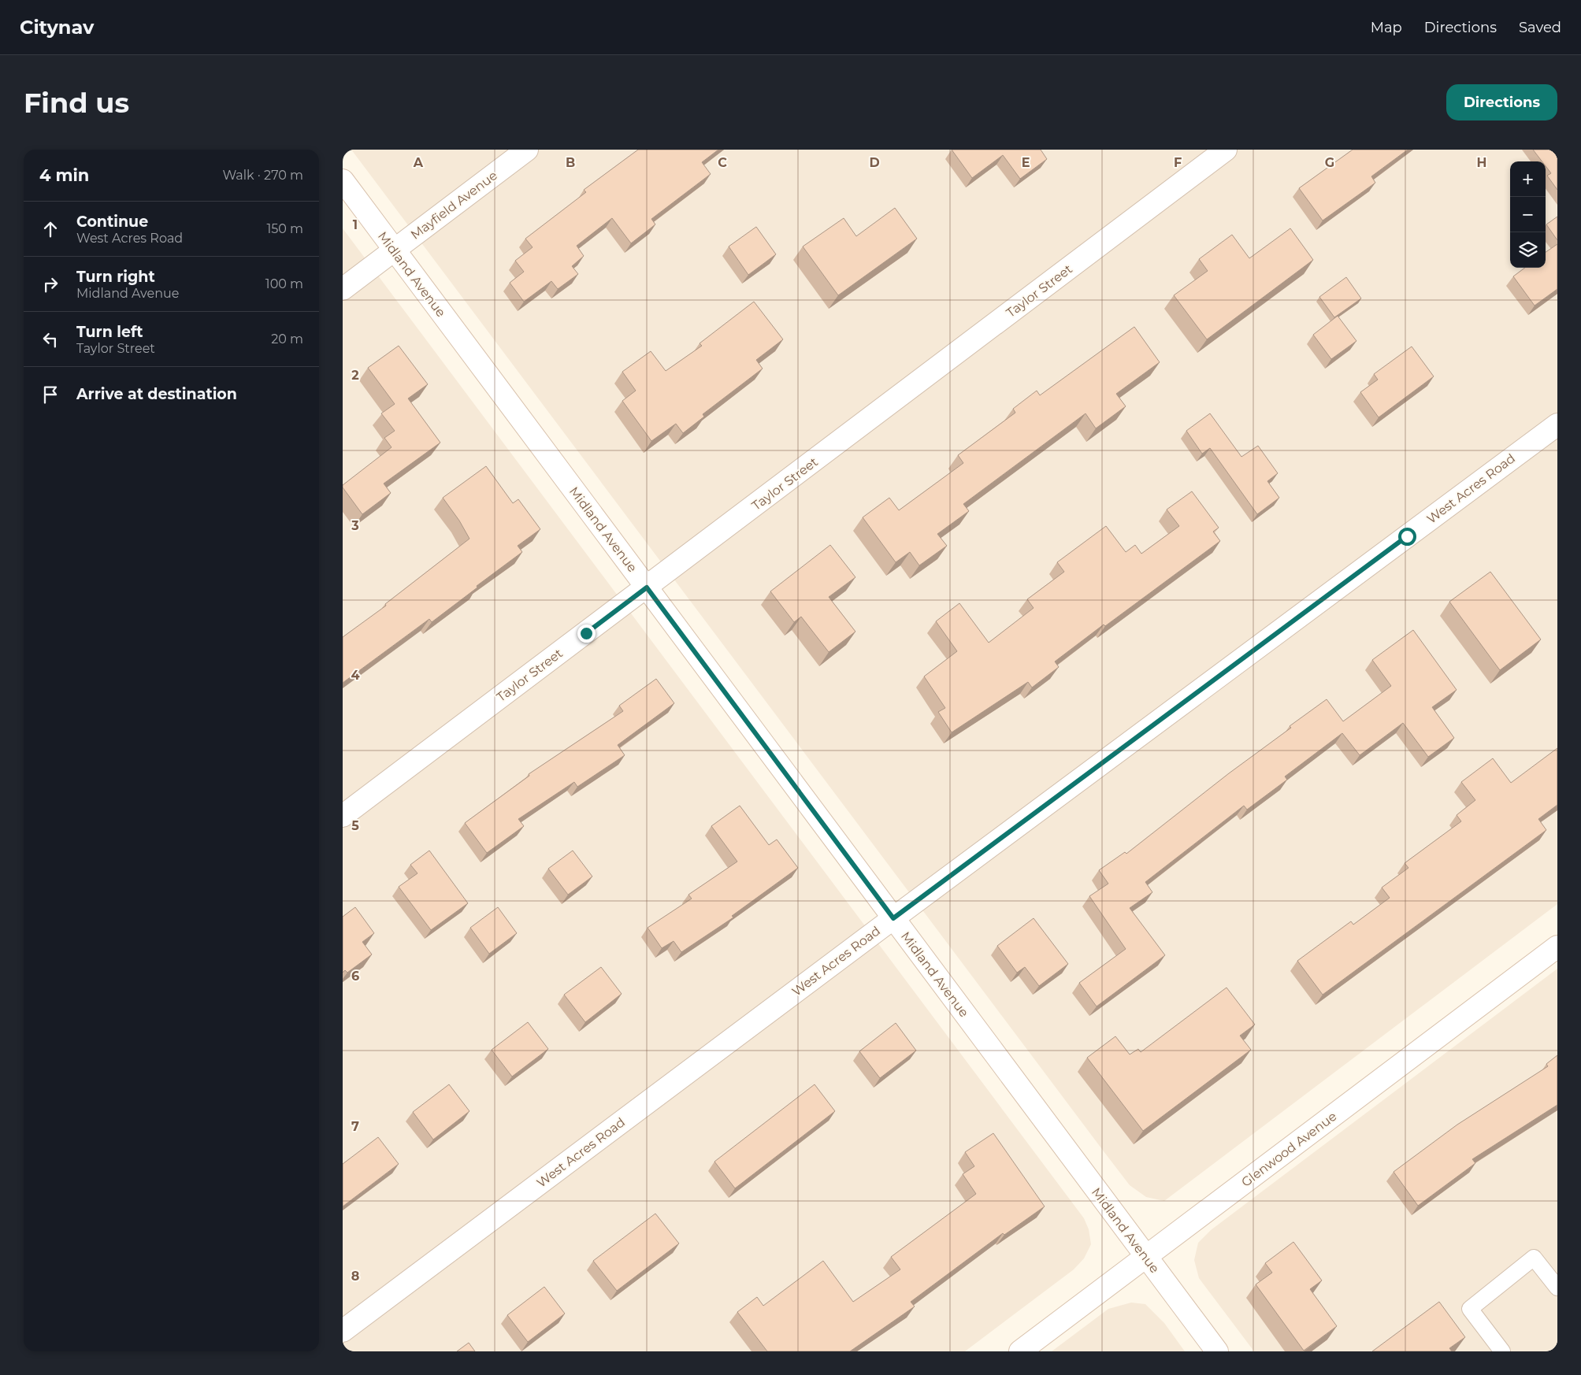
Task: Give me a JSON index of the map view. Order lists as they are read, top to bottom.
{
  "streets": {
    "street": [
      "Mayfield Avenue",
      "Midland Avenue",
      "Taylor Street",
      "West Acres Road",
      "Glenwood Avenue"
    ]
  },
  "crossings": [
    ["Mayfield Avenue", "Midland Avenue"],
    ["Midland Avenue", "Taylor Street"],
    ["Midland Avenue", "West Acres Road"],
    ["Midland Avenue", "Glenwood Avenue"]
  ],
  "page": {
    "header": "Citynav",
    "nav": ["Map", "Directions", "Saved"],
    "buttons": "Directions",
    "title": "Find us",
    "heading": ["4 min", "Walk · 270 m"],
    "map_buttons": ["+", "−"],
    "list": [
      ["Continue", "West Acres Road", "150 m"],
      ["Turn right", "Midland Avenue", "100 m"],
      ["Turn left", "Taylor Street", "20 m"],
      "Arrive at destination"
    ]
  },
  "grid": {
    "columns": [
      "A",
      "B",
      "C",
      "D",
      "E",
      "F",
      "G",
      "H"
    ],
    "rows": [
      "1",
      "2",
      "3",
      "4",
      "5",
      "6",
      "7",
      "8"
    ]
  }
}
